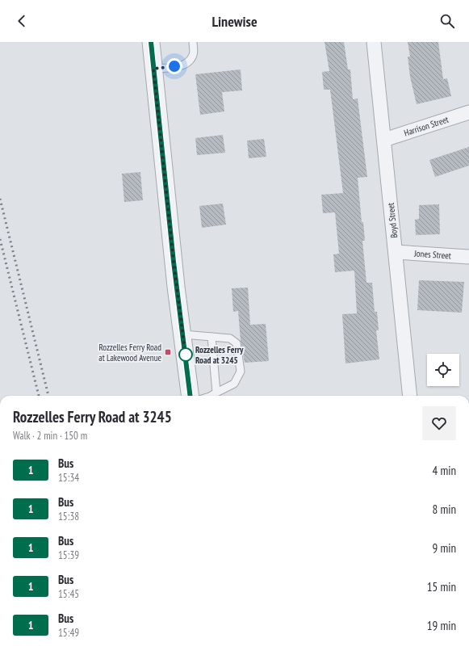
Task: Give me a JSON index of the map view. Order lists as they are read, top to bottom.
{
  "streets": {
    "street": ["Harrison Street", "Boyd Street", "Jones Street"]
  },
  "crossings": [
    ["Harrison Street", "Boyd Street"],
    ["Boyd Street", "Jones Street"]
  ],
  "places": {
    "transit": ["Rozzelles Ferry Road at Lakewood Avenue"],
    "other": ["Rozzelles Ferry Road at 3245"]
  },
  "lines": ["bus line 1"],
  "page": {
    "header": "Linewise",
    "heading": ["Rozzelles Ferry Road at 3245", "Walk · 2 min · 150 m"],
    "list": [
      {
        "mark": "1",
        "name": "Bus",
        "note": "15:34",
        "value": "4 min"
      },
      {
        "mark": "1",
        "name": "Bus",
        "note": "15:38",
        "value": "8 min"
      },
      {
        "mark": "1",
        "name": "Bus",
        "note": "15:39",
        "value": "9 min"
      },
      {
        "mark": "1",
        "name": "Bus",
        "note": "15:45",
        "value": "15 min"
      },
      {
        "mark": "1",
        "name": "Bus",
        "note": "15:49",
        "value": "19 min"
      }
    ]
  }
}
